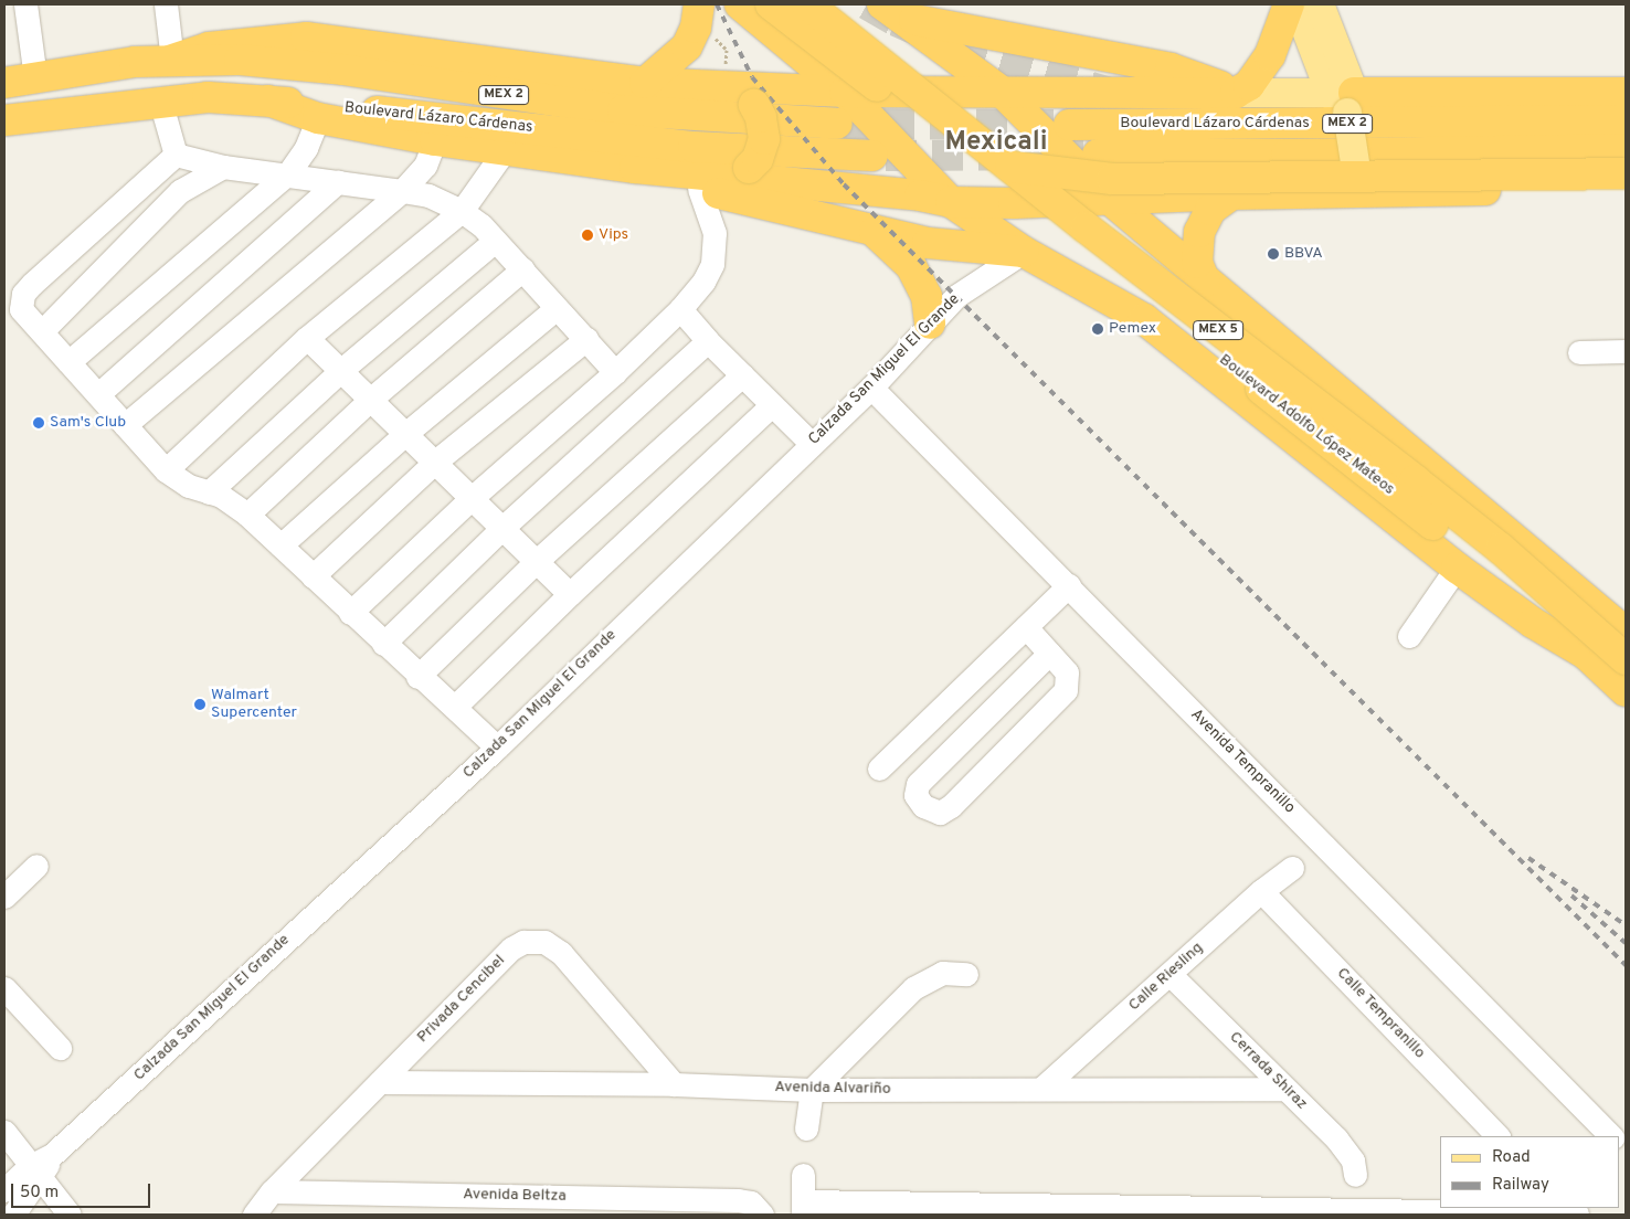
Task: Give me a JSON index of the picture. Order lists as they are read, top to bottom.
{
  "streets": {
    "highway": [
      "MEX 2",
      "Boulevard Lázaro Cárdenas",
      "MEX 5",
      "Boulevard Adolfo López Mateos"
    ],
    "street": [
      "Calzada San Miguel El Grande",
      "Avenida Tempranillo",
      "Calle Riesling",
      "Privada Cencibel",
      "Calle Tempranillo",
      "Cerrada Shiraz",
      "Avenida Alvariño",
      "Avenida Beltza"
    ]
  },
  "crossings": [
    ["Calzada San Miguel El Grande", "Avenida Tempranillo"],
    ["Calle Riesling", "Calle Tempranillo"],
    ["Calle Riesling", "Cerrada Shiraz"],
    ["Calle Riesling", "Avenida Alvariño"],
    ["Privada Cencibel", "Avenida Alvariño"],
    ["Privada Cencibel", "Avenida Beltza"],
    ["Cerrada Shiraz", "Avenida Alvariño"]
  ],
  "districts": ["Mexicali"],
  "places": [
    "Vips",
    "BBVA",
    "Pemex",
    "Sam's Club",
    "Walmart Supercenter"
  ],
  "legend": ["Road", "Railway"],
  "scale_bar": "50 m"
}
